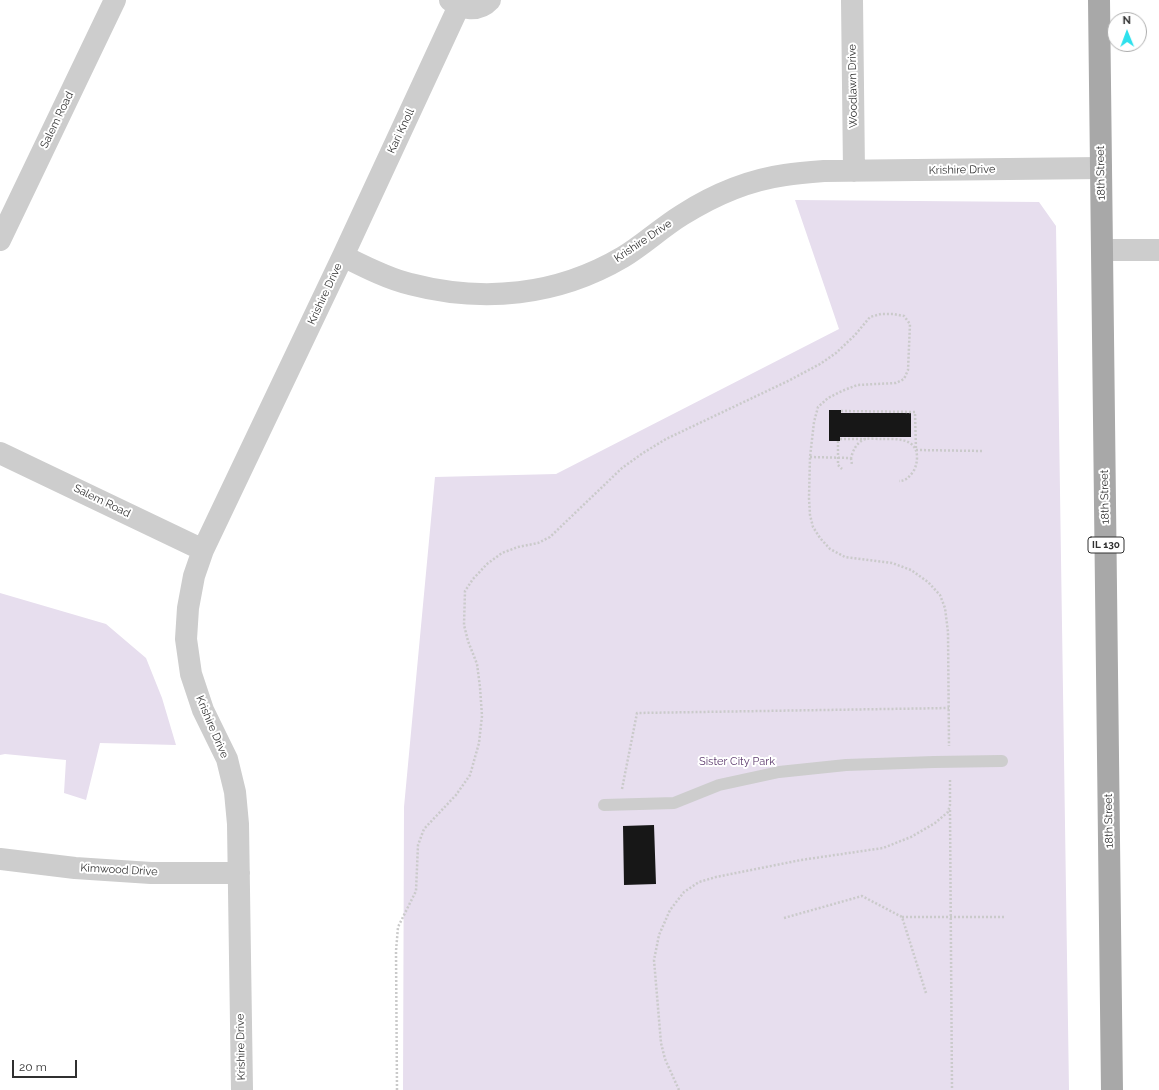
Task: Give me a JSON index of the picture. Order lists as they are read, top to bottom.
{
  "streets": {
    "main road": ["18th Street", "IL 130"],
    "street": [
      "Woodlawn Drive",
      "Salem Road",
      "Kari Knoll",
      "Krishire Drive",
      "Kimwood Drive"
    ]
  },
  "crossings": [
    ["Woodlawn Drive", "Krishire Drive"],
    ["Salem Road", "Krishire Drive"],
    ["Kari Knoll", "Krishire Drive"],
    ["Krishire Drive", "18th Street"],
    ["Krishire Drive", "Kimwood Drive"]
  ],
  "parks": ["Sister City Park"],
  "scale_bar": "20 m",
  "north": "top"
}
